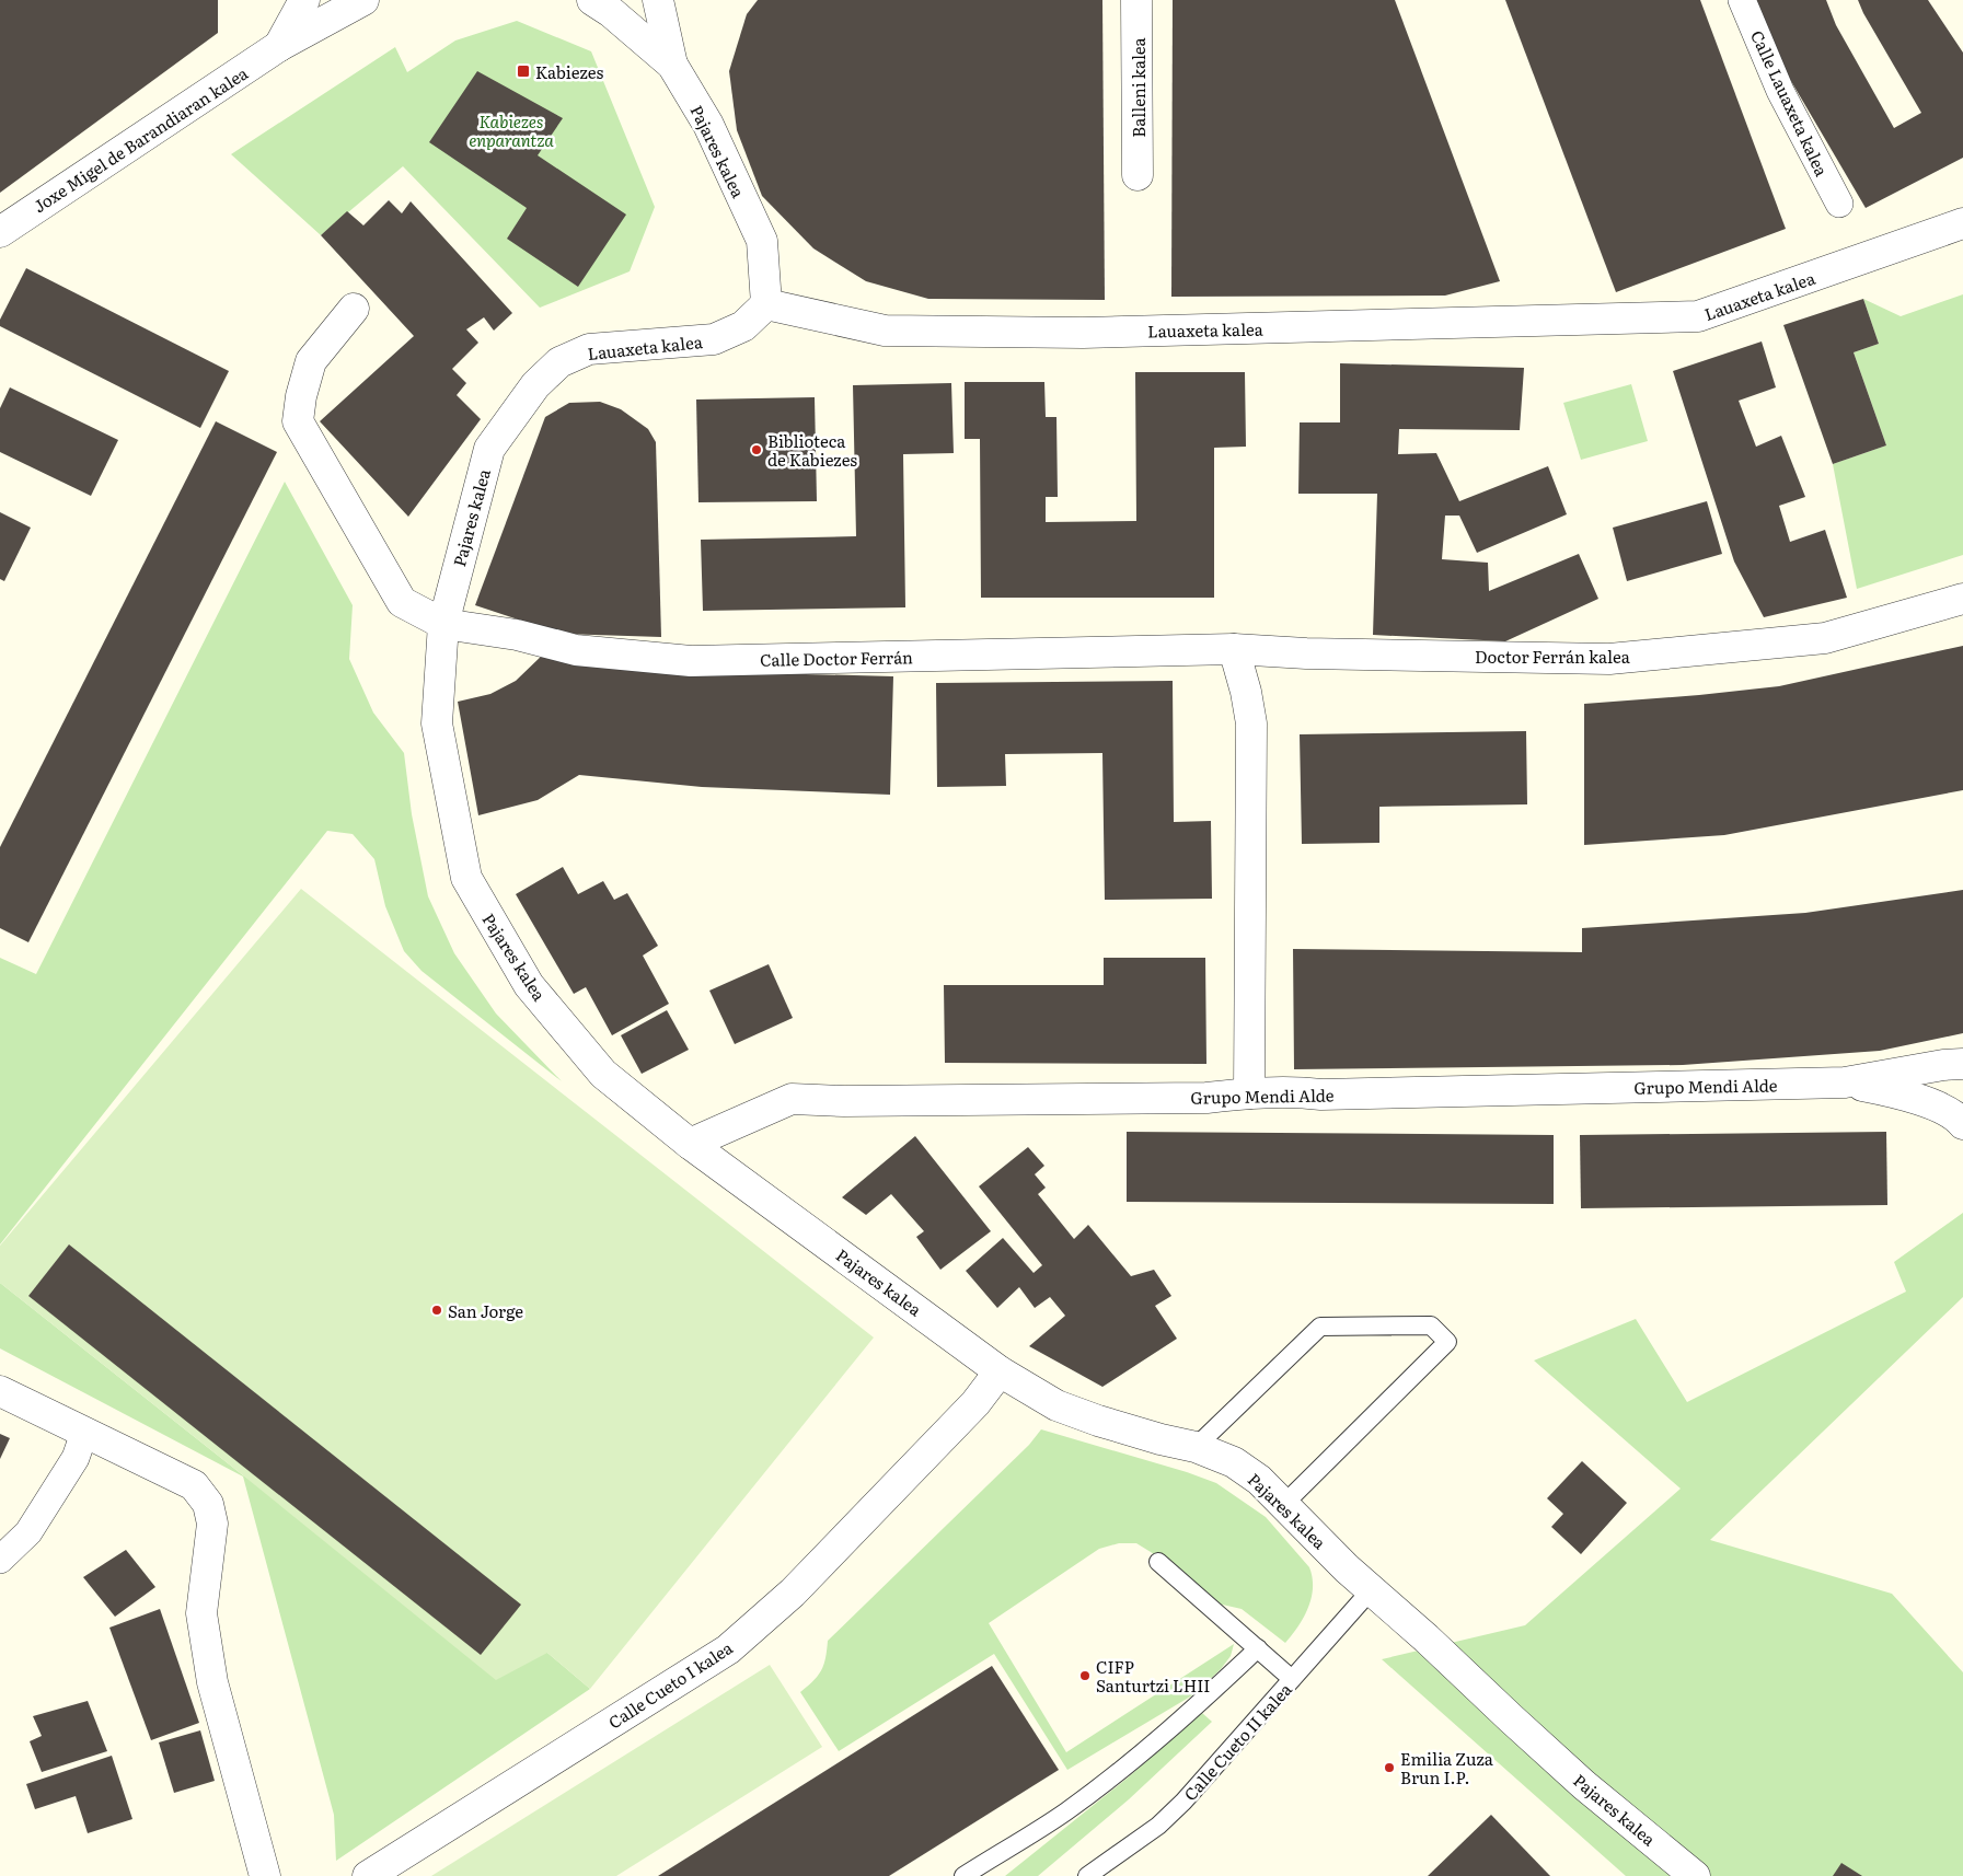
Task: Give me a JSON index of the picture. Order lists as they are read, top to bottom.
{
  "streets": {
    "street": [
      "Balleni kalea",
      "Calle Lauaxeta kalea",
      "Joxe Migel de Barandiaran kalea",
      "Pajares kalea",
      "Lauaxeta kalea",
      "Doctor Ferrán kalea",
      "Calle Doctor Ferrán",
      "Grupo Mendi Alde",
      "Calle Cueto I kalea"
    ],
    "lane": ["Calle Cueto II kalea"]
  },
  "crossings": [
    ["Pajares kalea", "Lauaxeta kalea"],
    ["Pajares kalea", "Calle Doctor Ferrán"],
    ["Pajares kalea", "Grupo Mendi Alde"],
    ["Pajares kalea", "Calle Cueto I kalea"],
    ["Pajares kalea", "Calle Cueto II kalea"],
    ["Doctor Ferrán kalea", "Calle Doctor Ferrán"]
  ],
  "parks": ["Kabiezes enparantza"],
  "places": {
    "transit": ["Kabiezes"],
    "other": [
      "Biblioteca de Kabiezes",
      "San Jorge",
      "CIFP Santurtzi LHII",
      "Emilia Zuza Brun I.P."
    ]
  }
}
